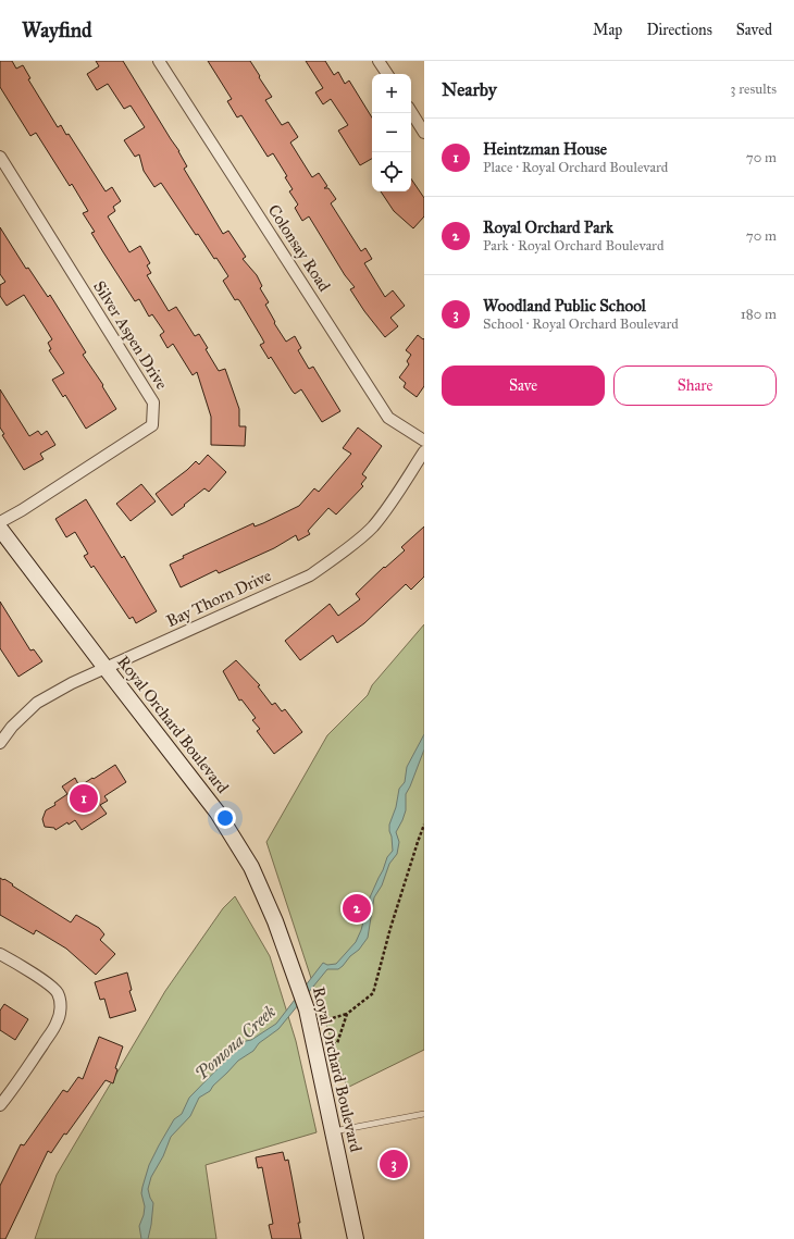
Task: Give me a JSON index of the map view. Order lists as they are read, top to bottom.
{
  "streets": {
    "street": [
      "Colonsay Road",
      "Silver Aspen Drive",
      "Bay Thorn Drive",
      "Royal Orchard Boulevard"
    ]
  },
  "crossings": [
    ["Bay Thorn Drive", "Royal Orchard Boulevard"]
  ],
  "water": ["Pomona Creek"],
  "page": {
    "header": "Wayfind",
    "nav": ["Map", "Directions", "Saved"],
    "heading": ["Nearby", "3 results"],
    "map_buttons": ["+", "−"],
    "list": [
      {
        "mark": "1",
        "name": "Heintzman House",
        "note": "Place · Royal Orchard Boulevard",
        "value": "70 m"
      },
      {
        "mark": "2",
        "name": "Royal Orchard Park",
        "note": "Park · Royal Orchard Boulevard",
        "value": "70 m"
      },
      {
        "mark": "3",
        "name": "Woodland Public School",
        "note": "School · Royal Orchard Boulevard",
        "value": "180 m"
      }
    ],
    "buttons": ["Save", "Share"],
    "pins": ["1", "2", "3"]
  }
}
